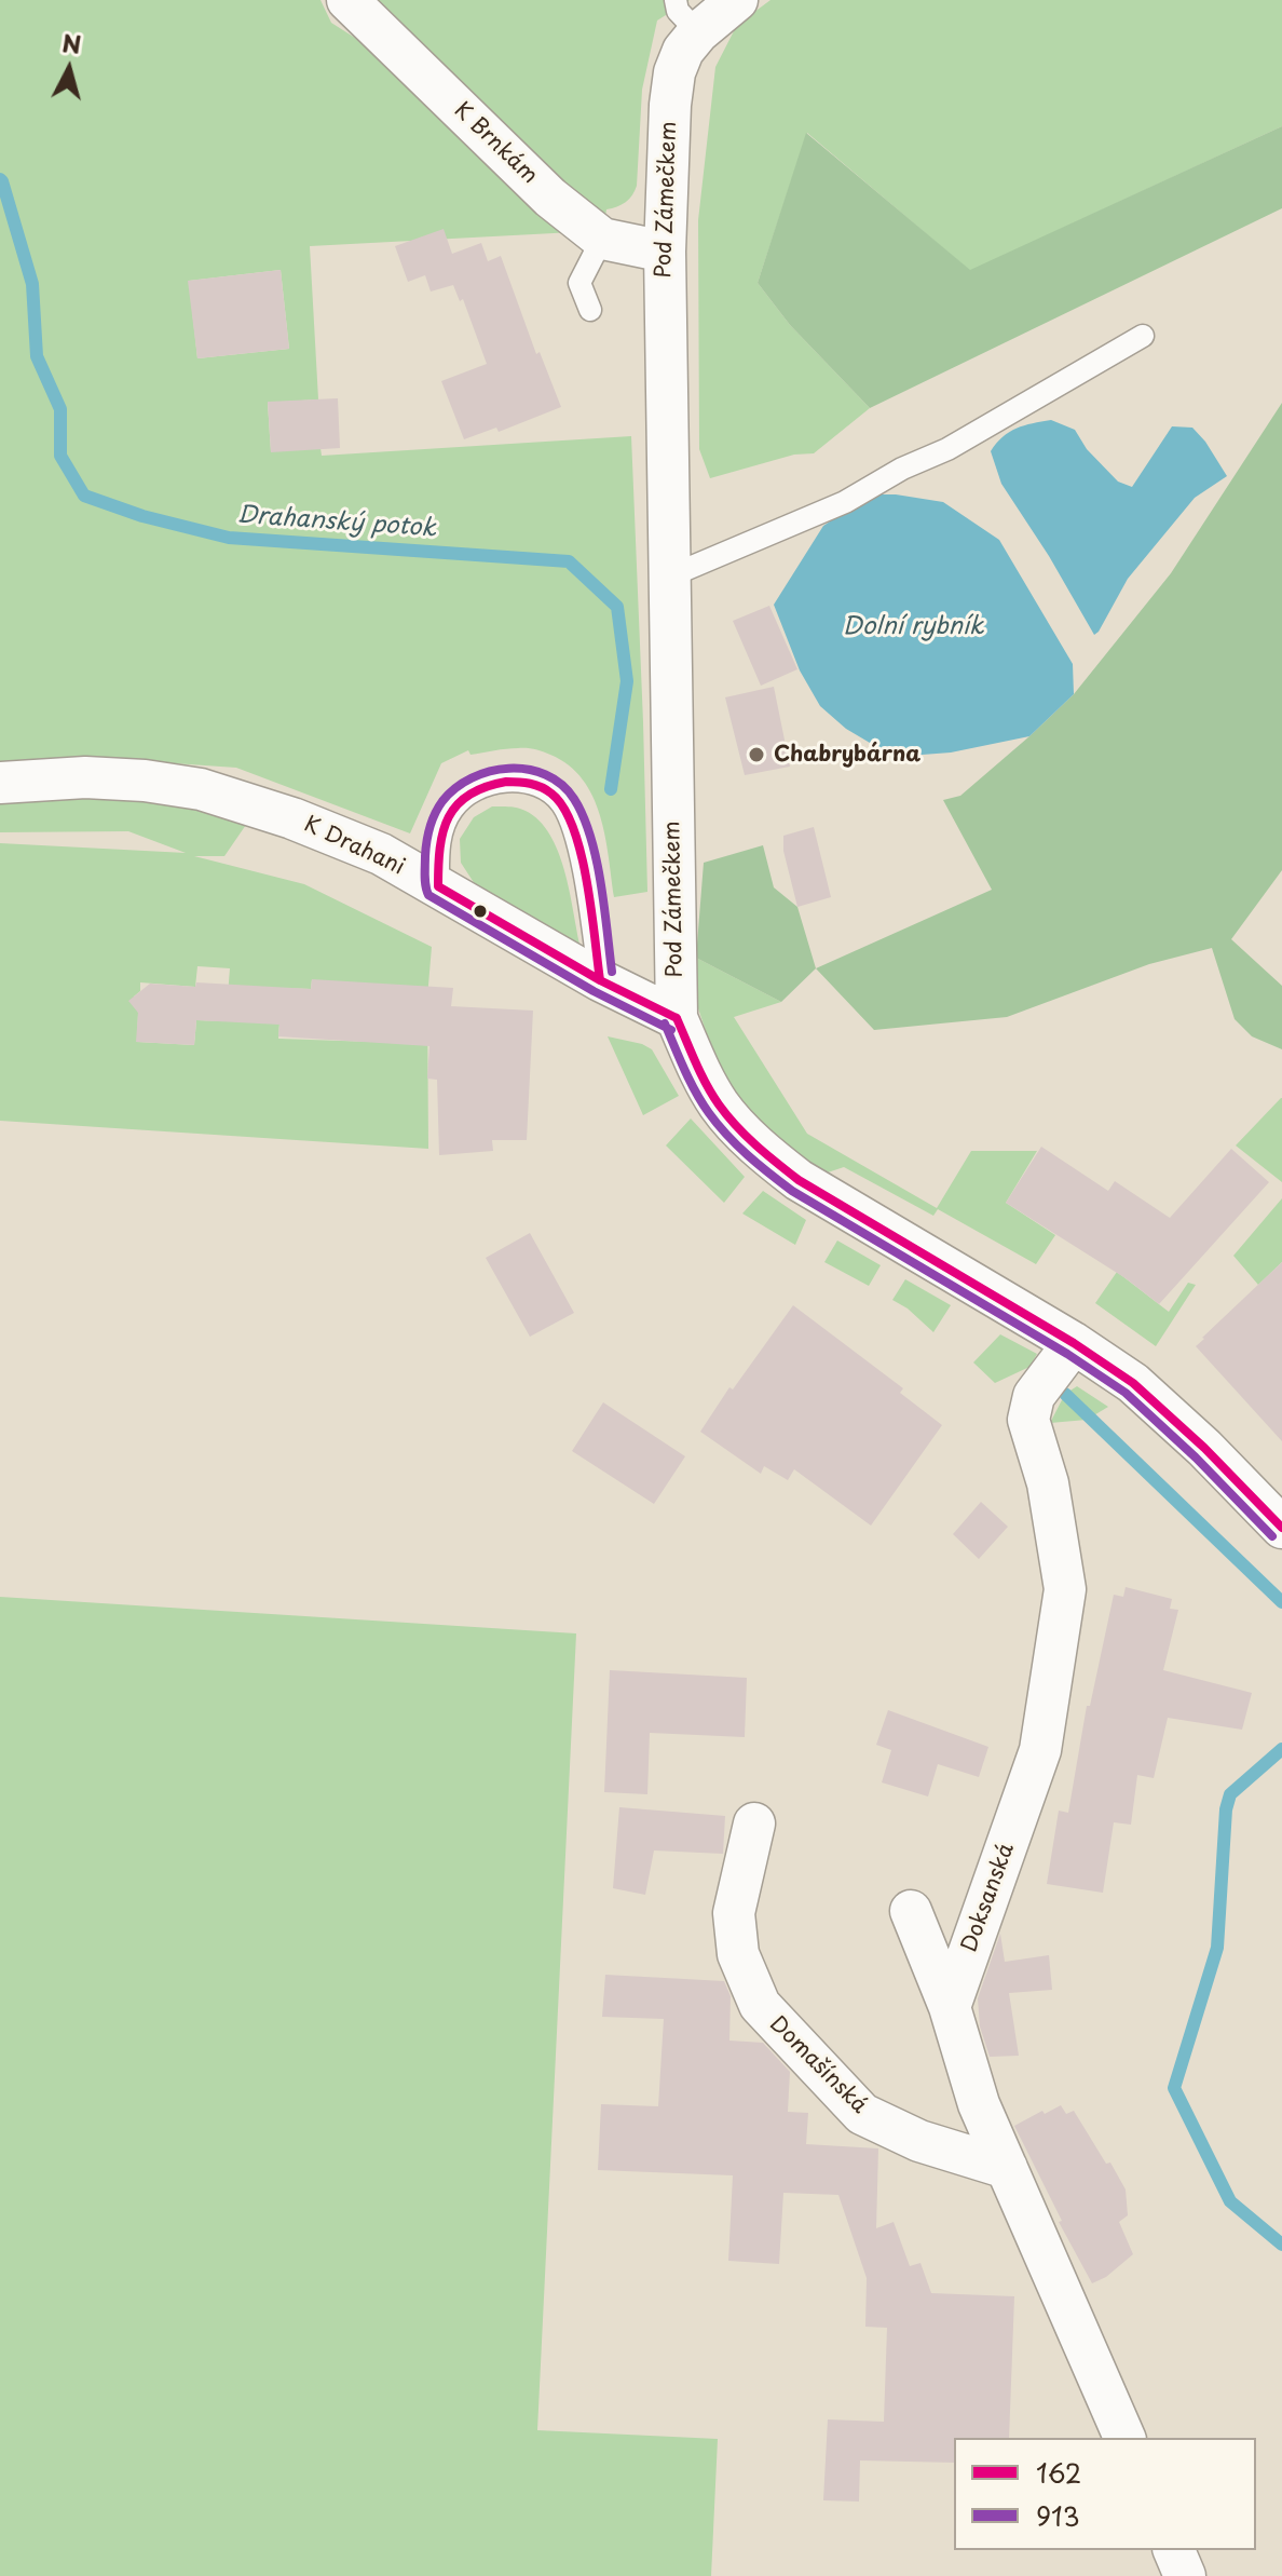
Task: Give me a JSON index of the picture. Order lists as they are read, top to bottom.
{
  "streets": {
    "street": [
      "K Brnkám",
      "Pod Zámečkem",
      "K Drahani",
      "Doksanská",
      "Domašínská"
    ]
  },
  "crossings": [
    ["K Brnkám", "Pod Zámečkem"],
    ["Pod Zámečkem", "K Drahani"],
    ["Pod Zámečkem", "Doksanská"]
  ],
  "water": ["Drahanský potok", "Dolní rybník"],
  "places": ["Chabrybárna"],
  "lines": ["transit line 913", "transit line 162"],
  "legend": ["162", "913"],
  "north": "top"
}
